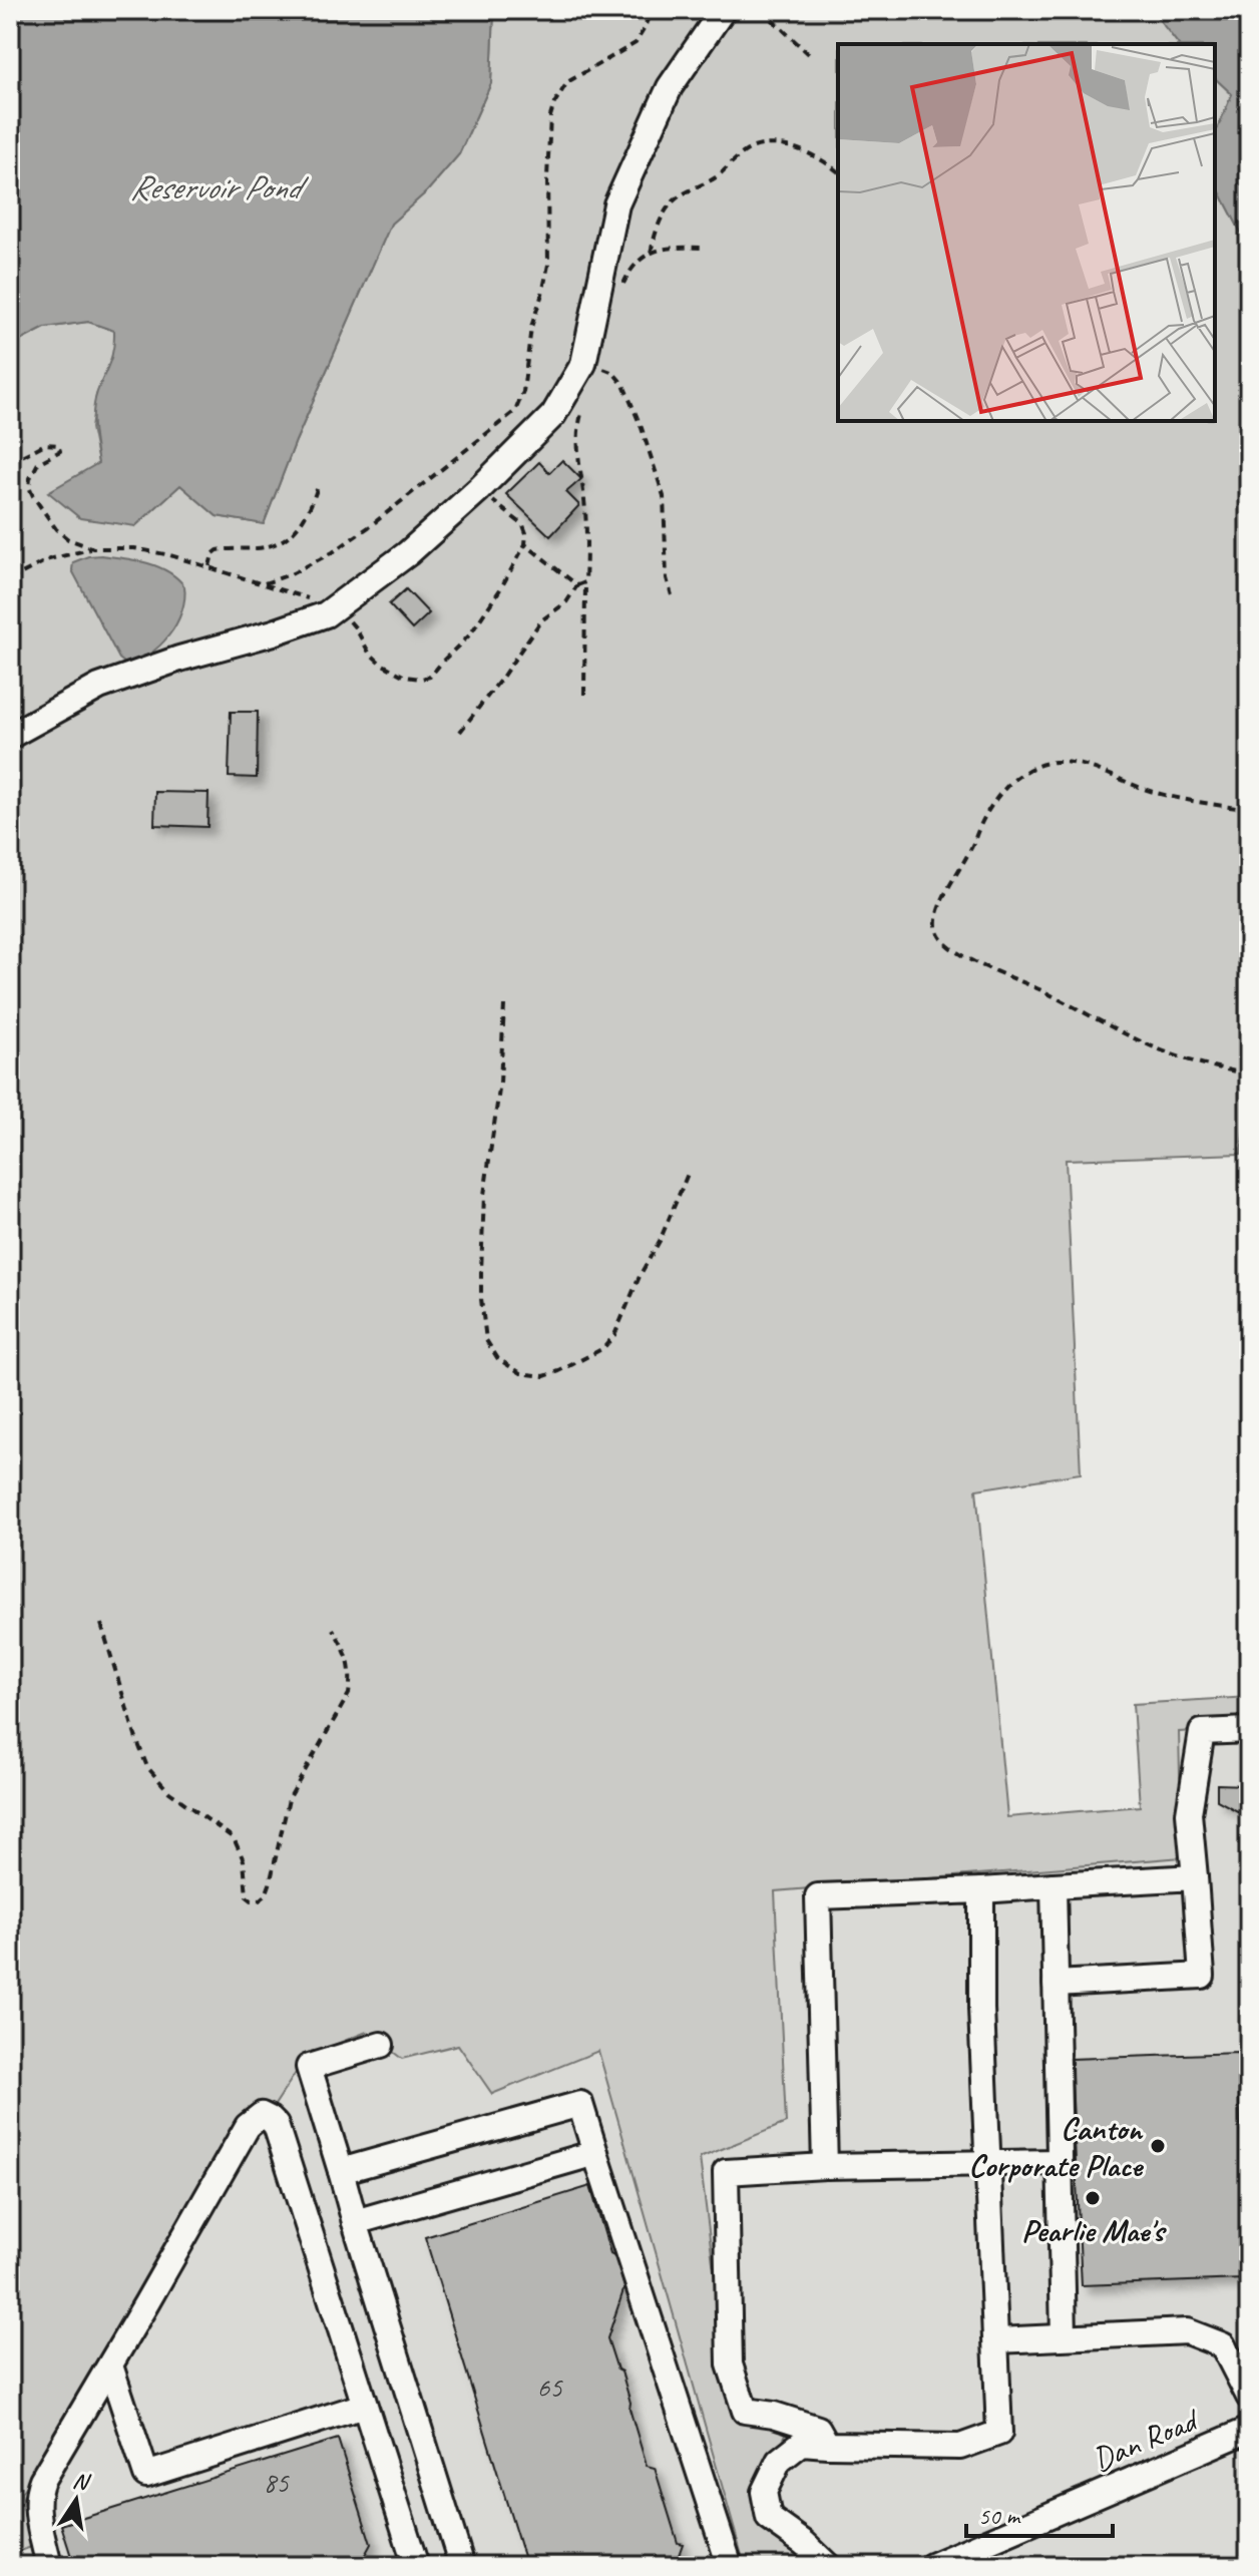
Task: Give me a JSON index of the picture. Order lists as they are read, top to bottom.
{
  "streets": {
    "street": ["Dan Road"]
  },
  "water": ["Reservoir Pond"],
  "places": ["Canton Corporate Place", "Pearlie Mae's"],
  "house_numbers": ["65", "85"],
  "scale_bar": "50 m",
  "north": "top"
}
